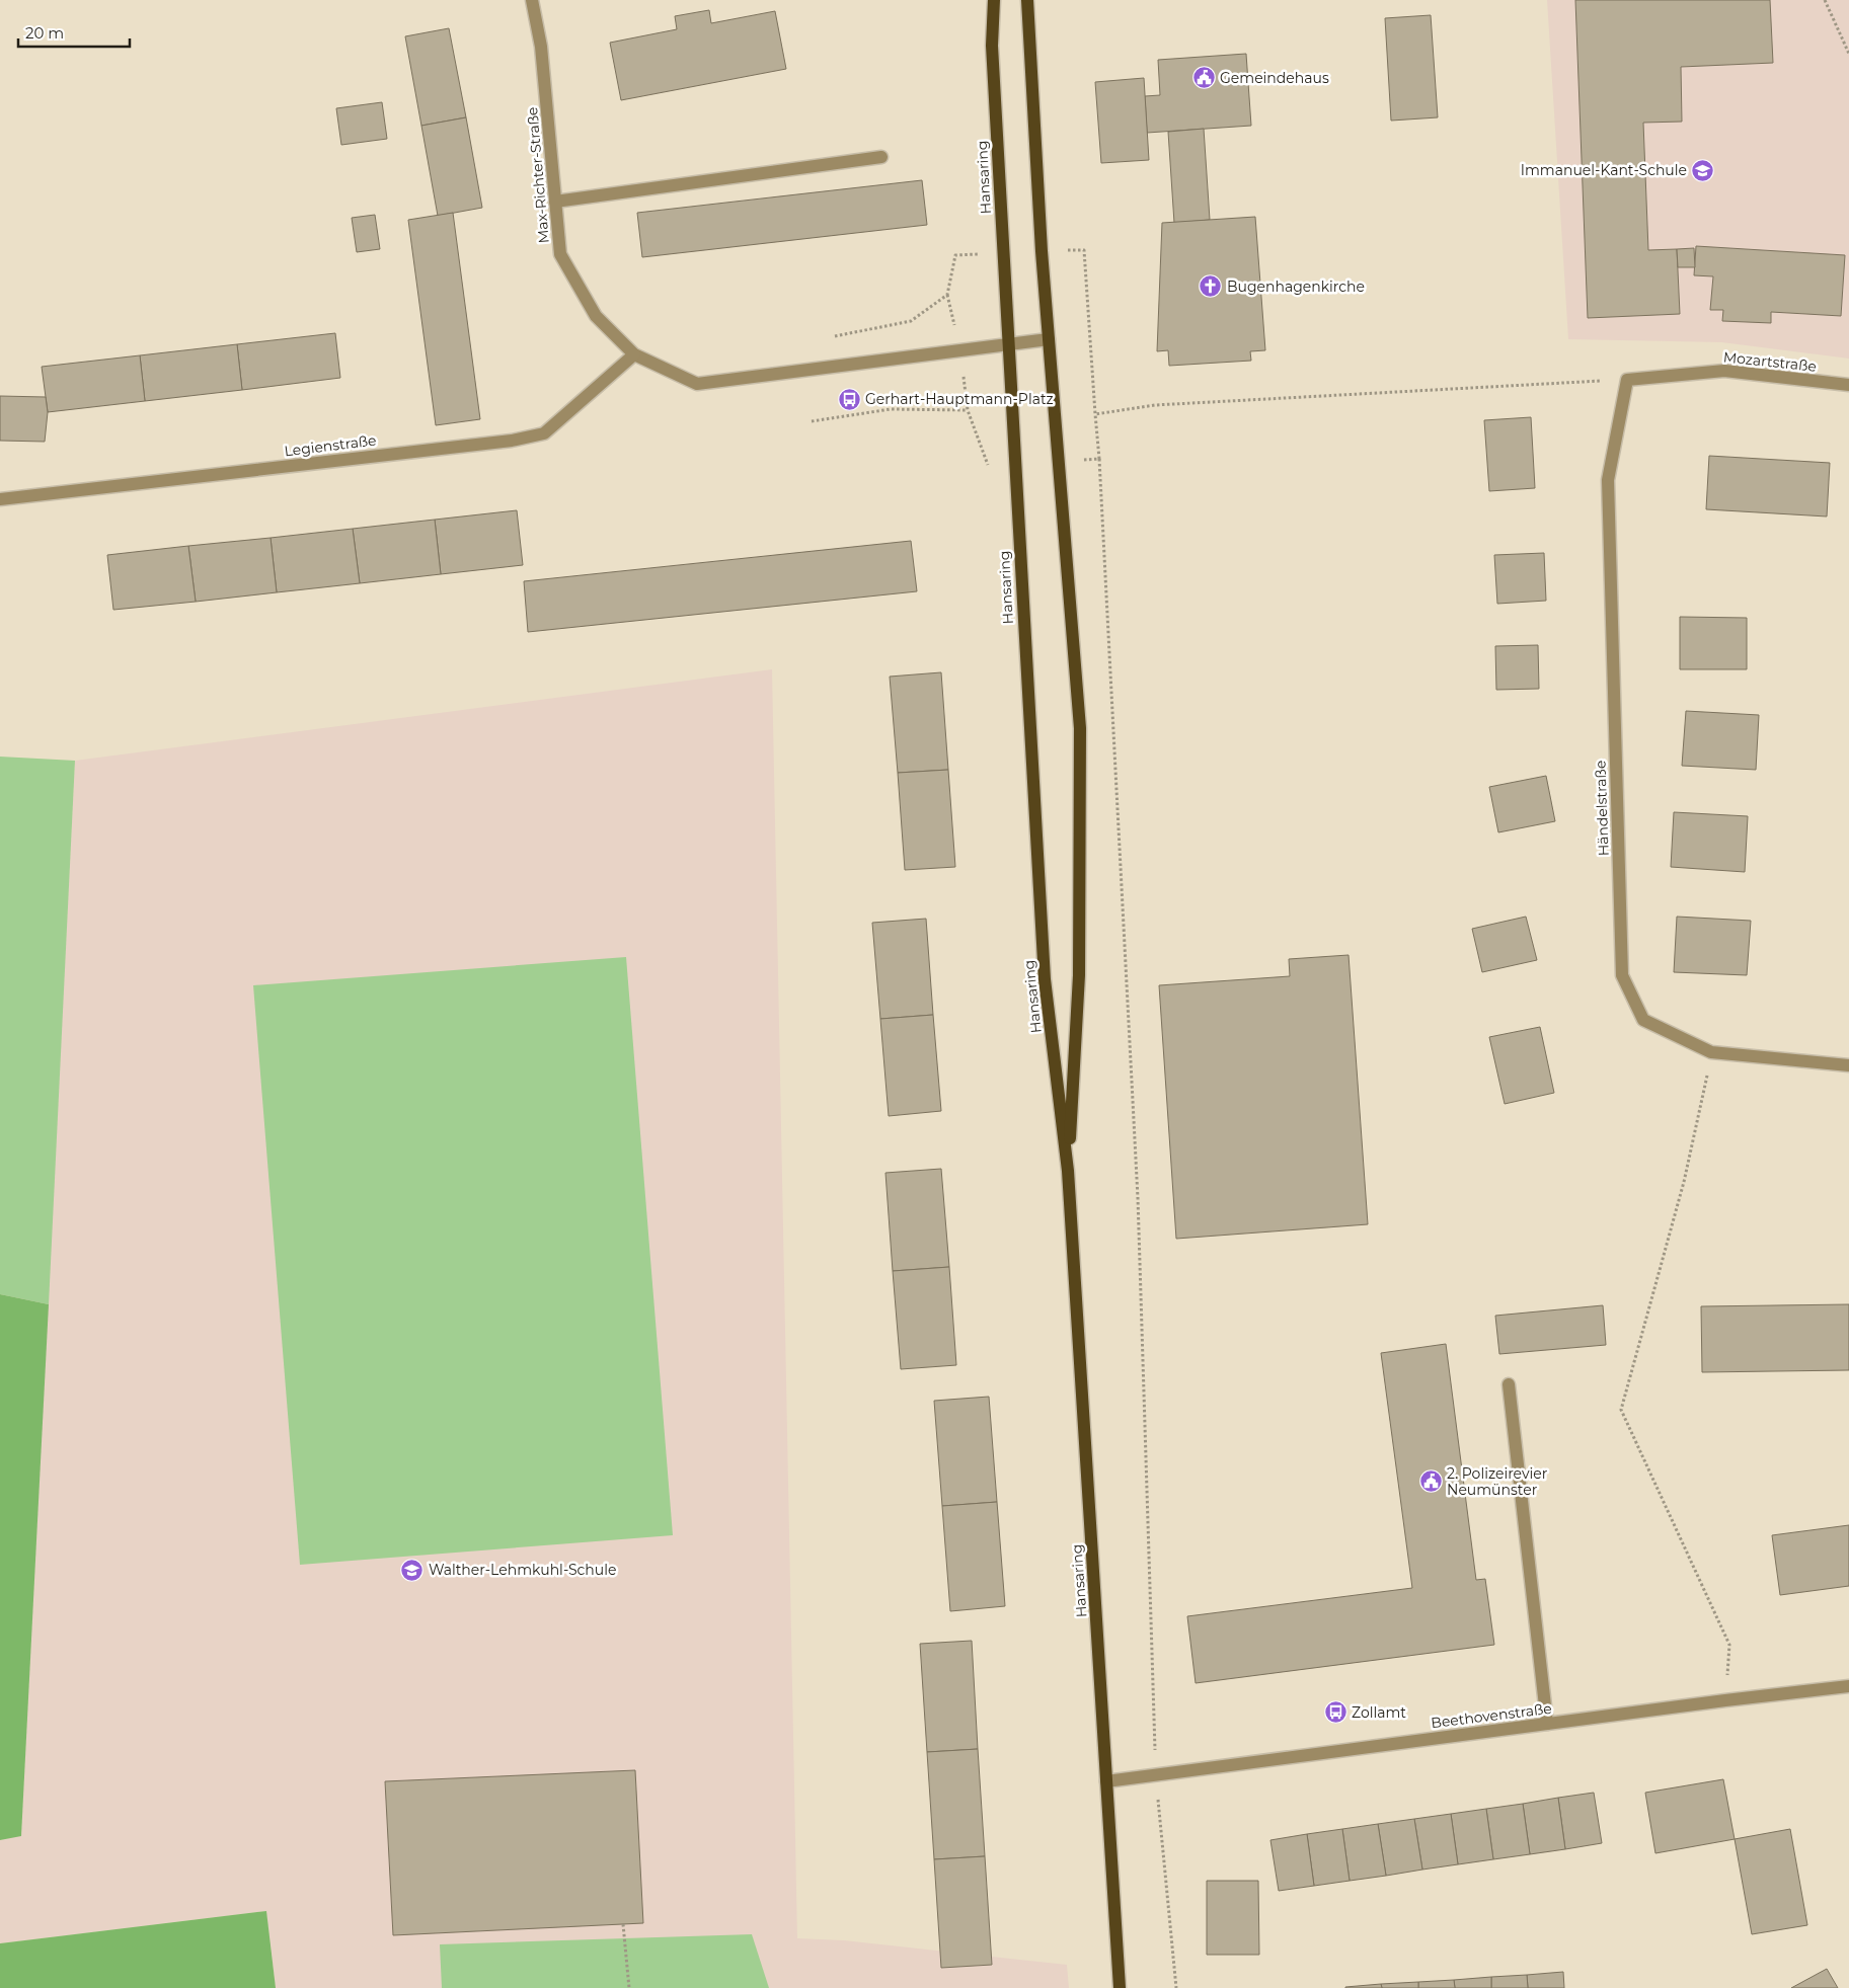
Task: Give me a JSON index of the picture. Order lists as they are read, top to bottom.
{
  "streets": {
    "main road": ["Hansaring"],
    "street": [
      "Max-Richter-Straße",
      "Mozartstraße",
      "Legienstraße",
      "Händelstraße",
      "Beethovenstraße"
    ]
  },
  "crossings": [
    ["Max-Richter-Straße", "Legienstraße"],
    ["Hansaring", "Beethovenstraße"],
    ["Mozartstraße", "Händelstraße"]
  ],
  "places": {
    "public building": ["Gemeindehaus", "2. Polizeirevier Neumünster"],
    "school or university": ["Immanuel-Kant-Schule", "Walther-Lehmkuhl-Schule"],
    "church": ["Bugenhagenkirche"],
    "bus stop": ["Gerhart-Hauptmann-Platz", "Zollamt"]
  },
  "scale_bar": "20 m"
}
